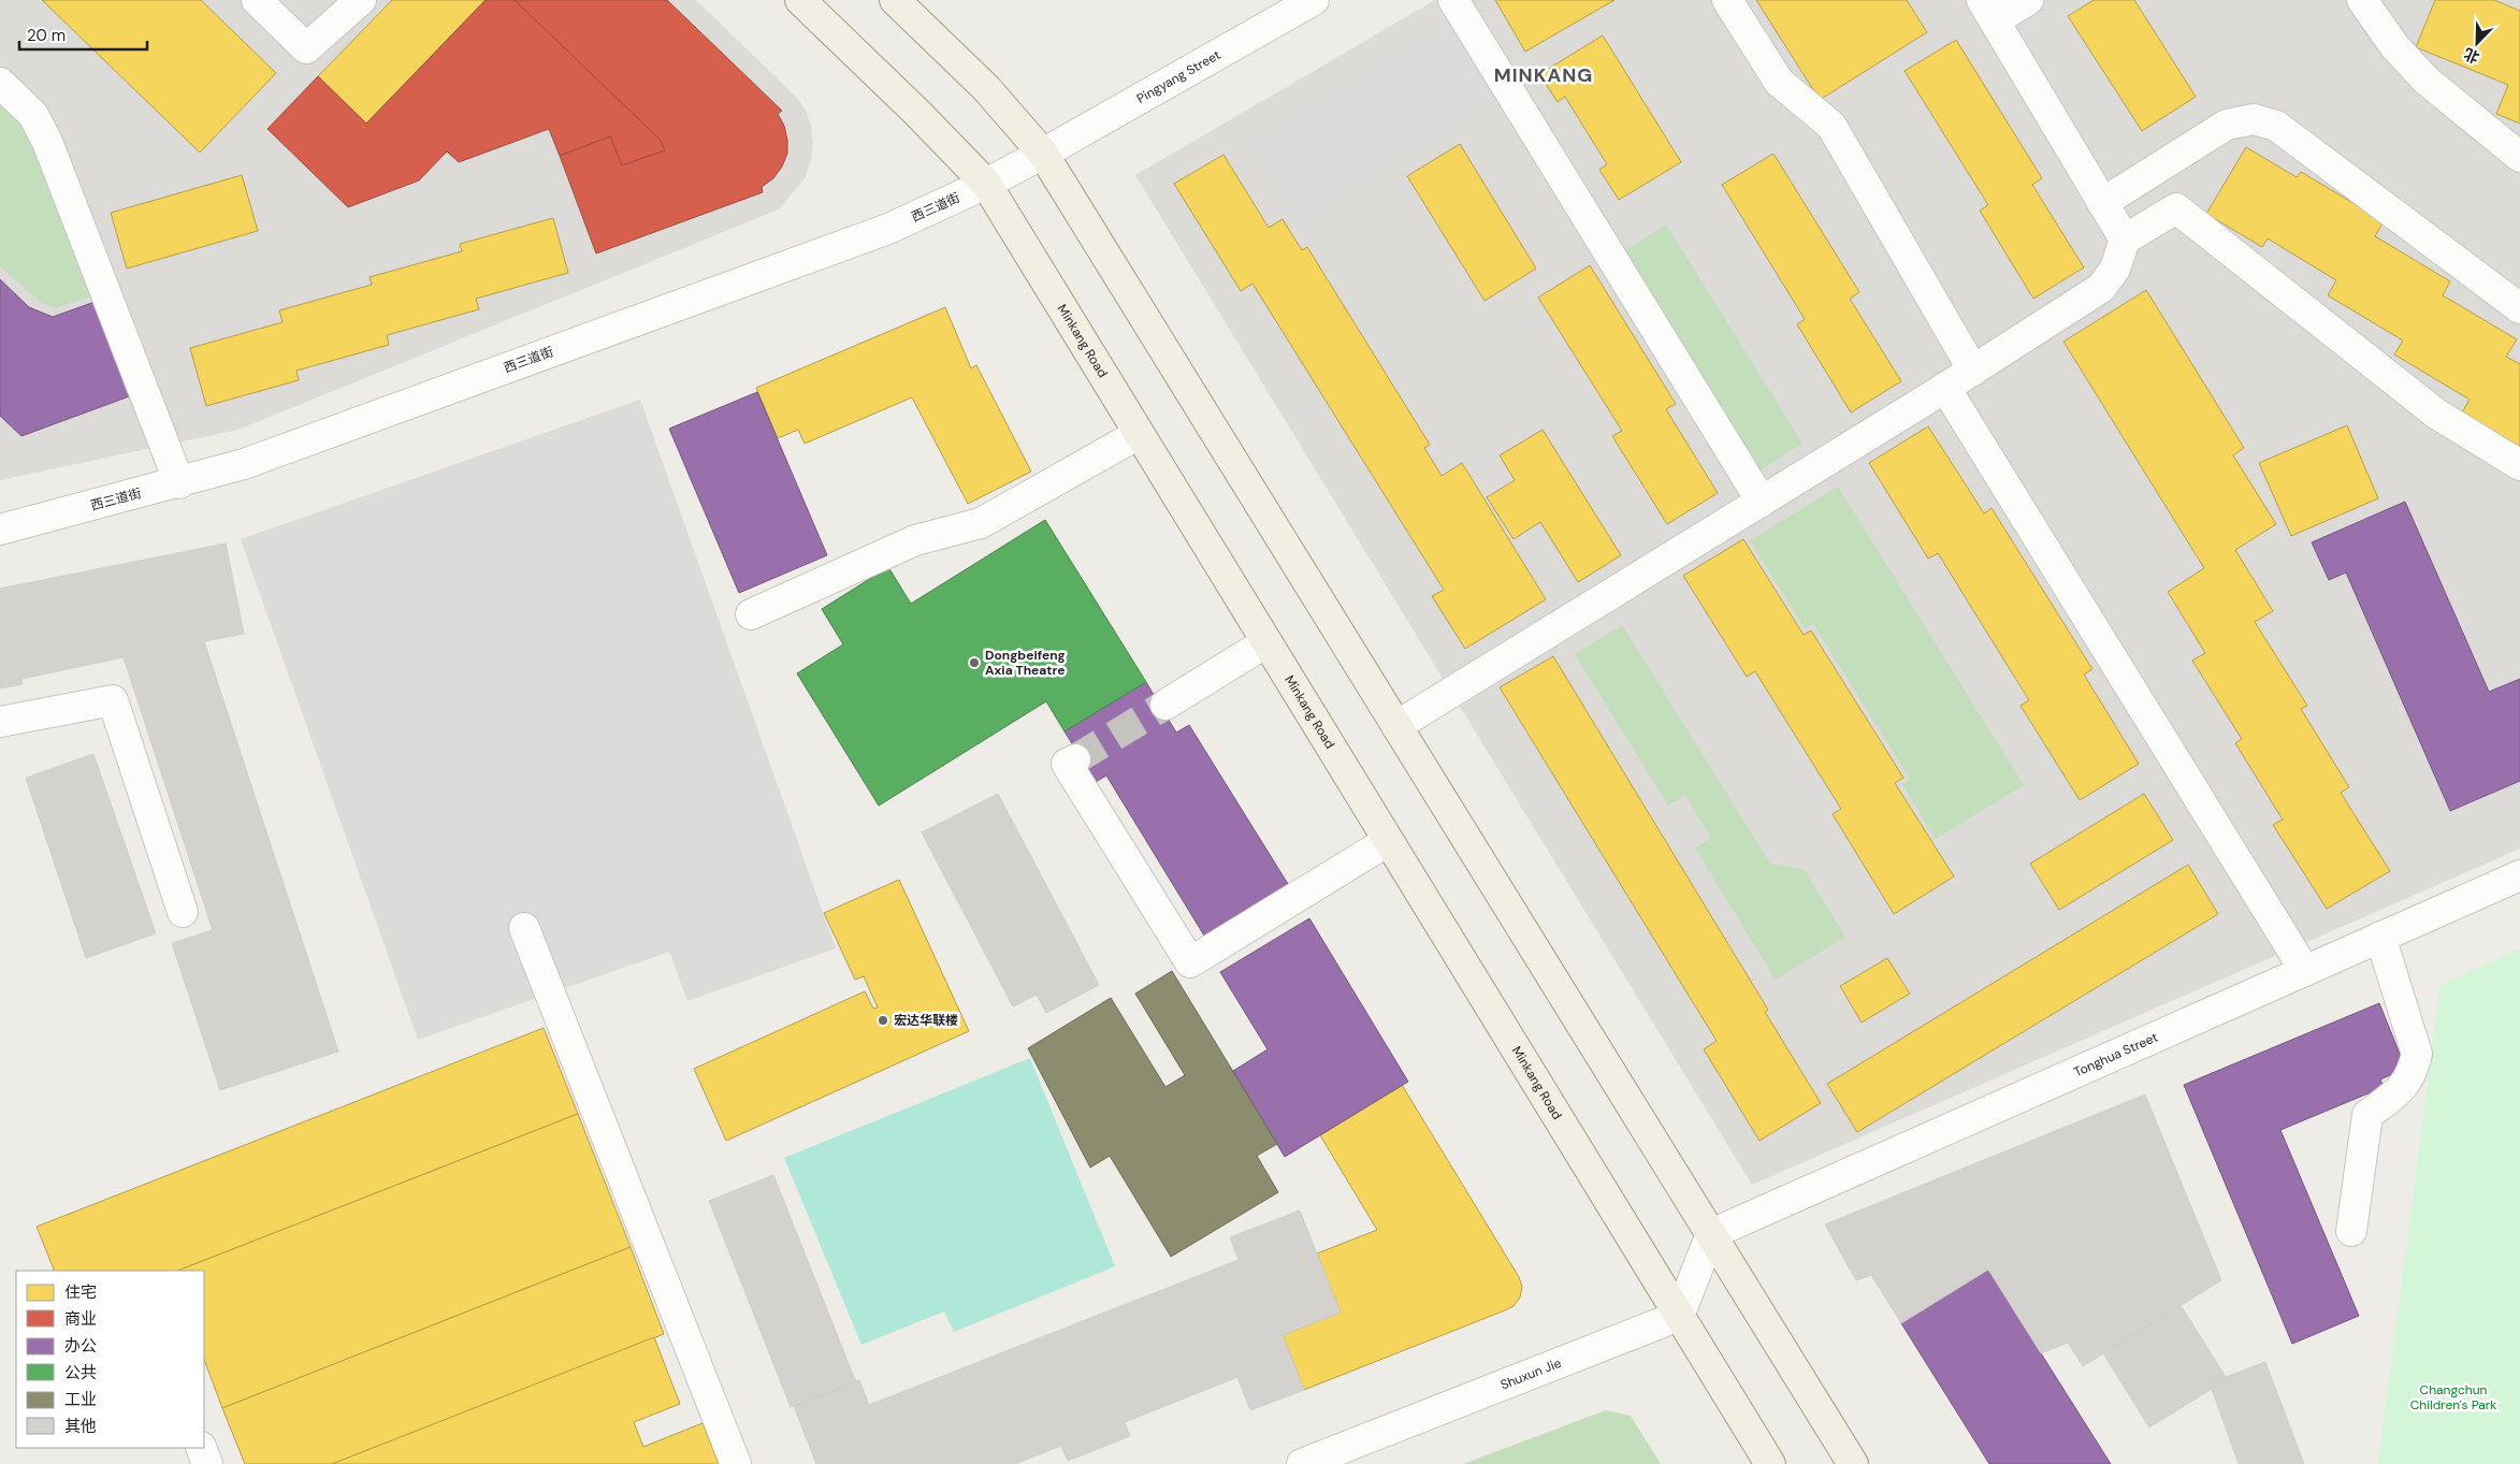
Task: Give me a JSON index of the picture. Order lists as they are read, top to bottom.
{
  "streets": {
    "main road": ["Minkang Road"],
    "street": [
      "Pingyang Street",
      "西三道街",
      "Tonghua Street",
      "Shuxun Jie"
    ]
  },
  "crossings": [
    ["Pingyang Street", "西三道街"],
    ["西三道街", "Minkang Road"],
    ["Minkang Road", "Shuxun Jie"]
  ],
  "districts": ["MINKANG"],
  "parks": ["Changchun Children's Park"],
  "places": ["Dongbeifeng Axia Theatre", "宏达华联楼"],
  "legend": [
    "住宅",
    "商业",
    "办公",
    "公共",
    "工业",
    "其他"
  ],
  "scale_bar": "20 m",
  "north": "bottom left"
}
